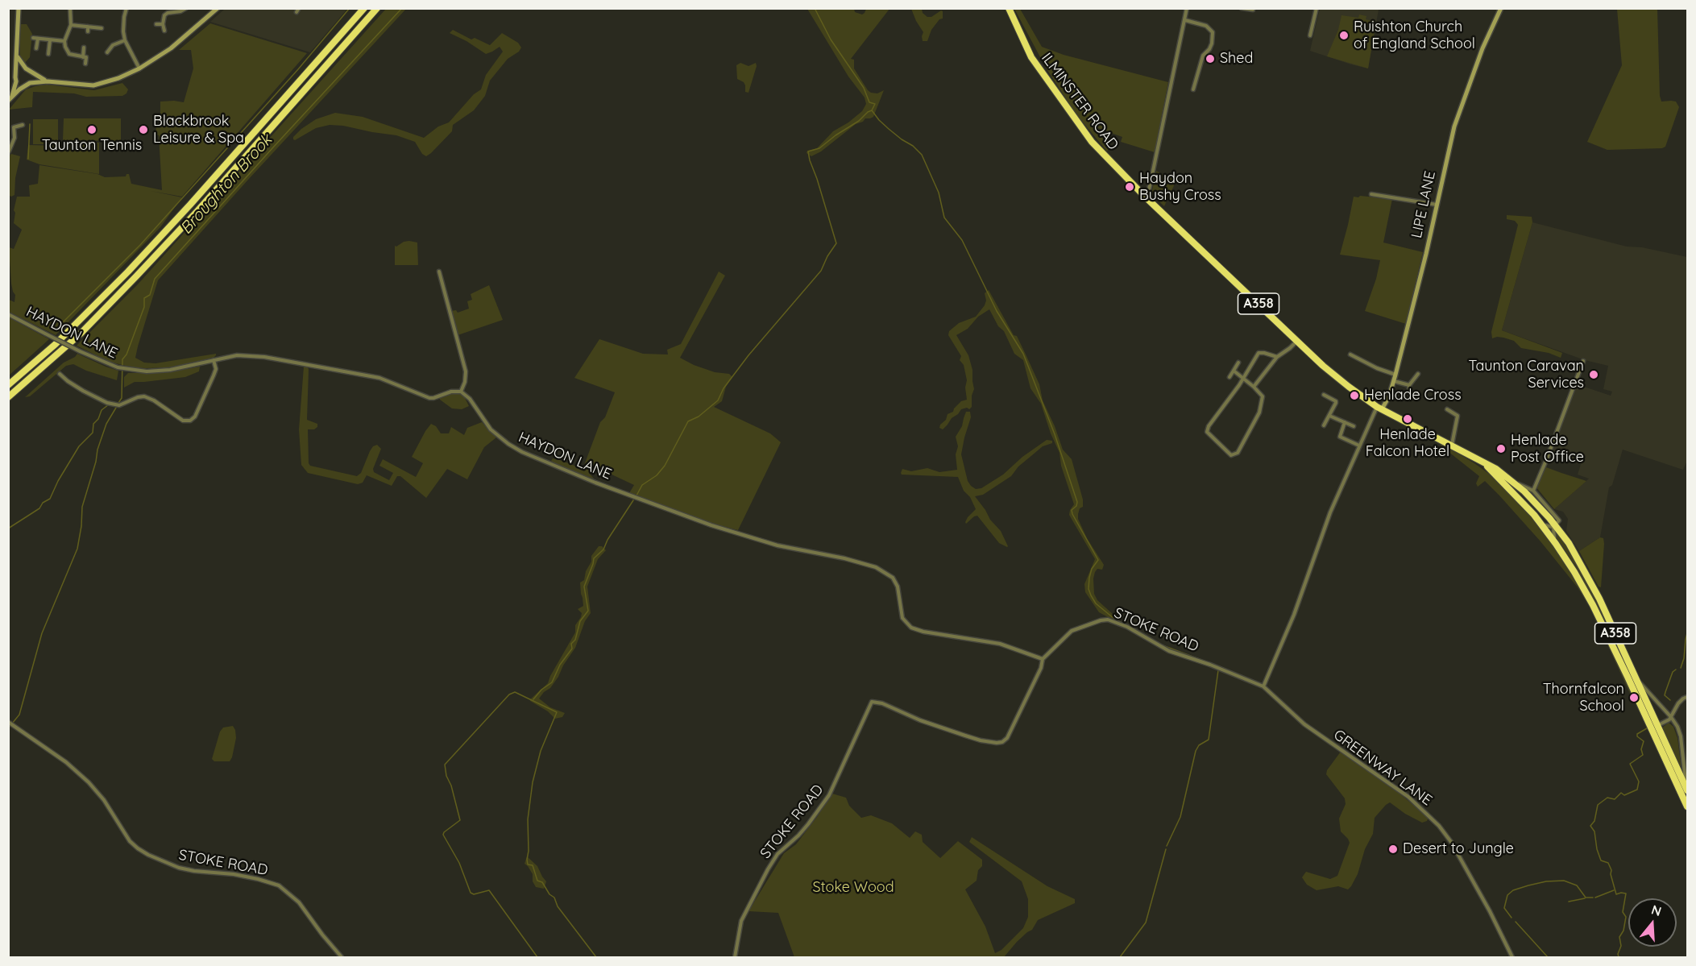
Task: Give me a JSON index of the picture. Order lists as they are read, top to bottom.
{
  "streets": {
    "highway": ["ILMINSTER ROAD", "A358"],
    "street": [
      "LIPE LANE",
      "HAYDON LANE",
      "STOKE ROAD",
      "GREENWAY LANE"
    ]
  },
  "crossings": [
    ["ILMINSTER ROAD", "LIPE LANE"],
    ["ILMINSTER ROAD", "A358"],
    ["HAYDON LANE", "STOKE ROAD"],
    ["STOKE ROAD", "GREENWAY LANE"]
  ],
  "water": ["Broughton Brook"],
  "parks": ["Stoke Wood"],
  "places": [
    "Ruishton Church of England School",
    "Shed",
    "Taunton Tennis",
    "Blackbrook Leisure & Spa",
    "Haydon Bushy Cross",
    "Taunton Caravan Services",
    "Henlade Cross",
    "Henlade Falcon Hotel",
    "Henlade Post Office",
    "Thornfalcon School",
    "Desert to Jungle"
  ],
  "north": "top"
}
